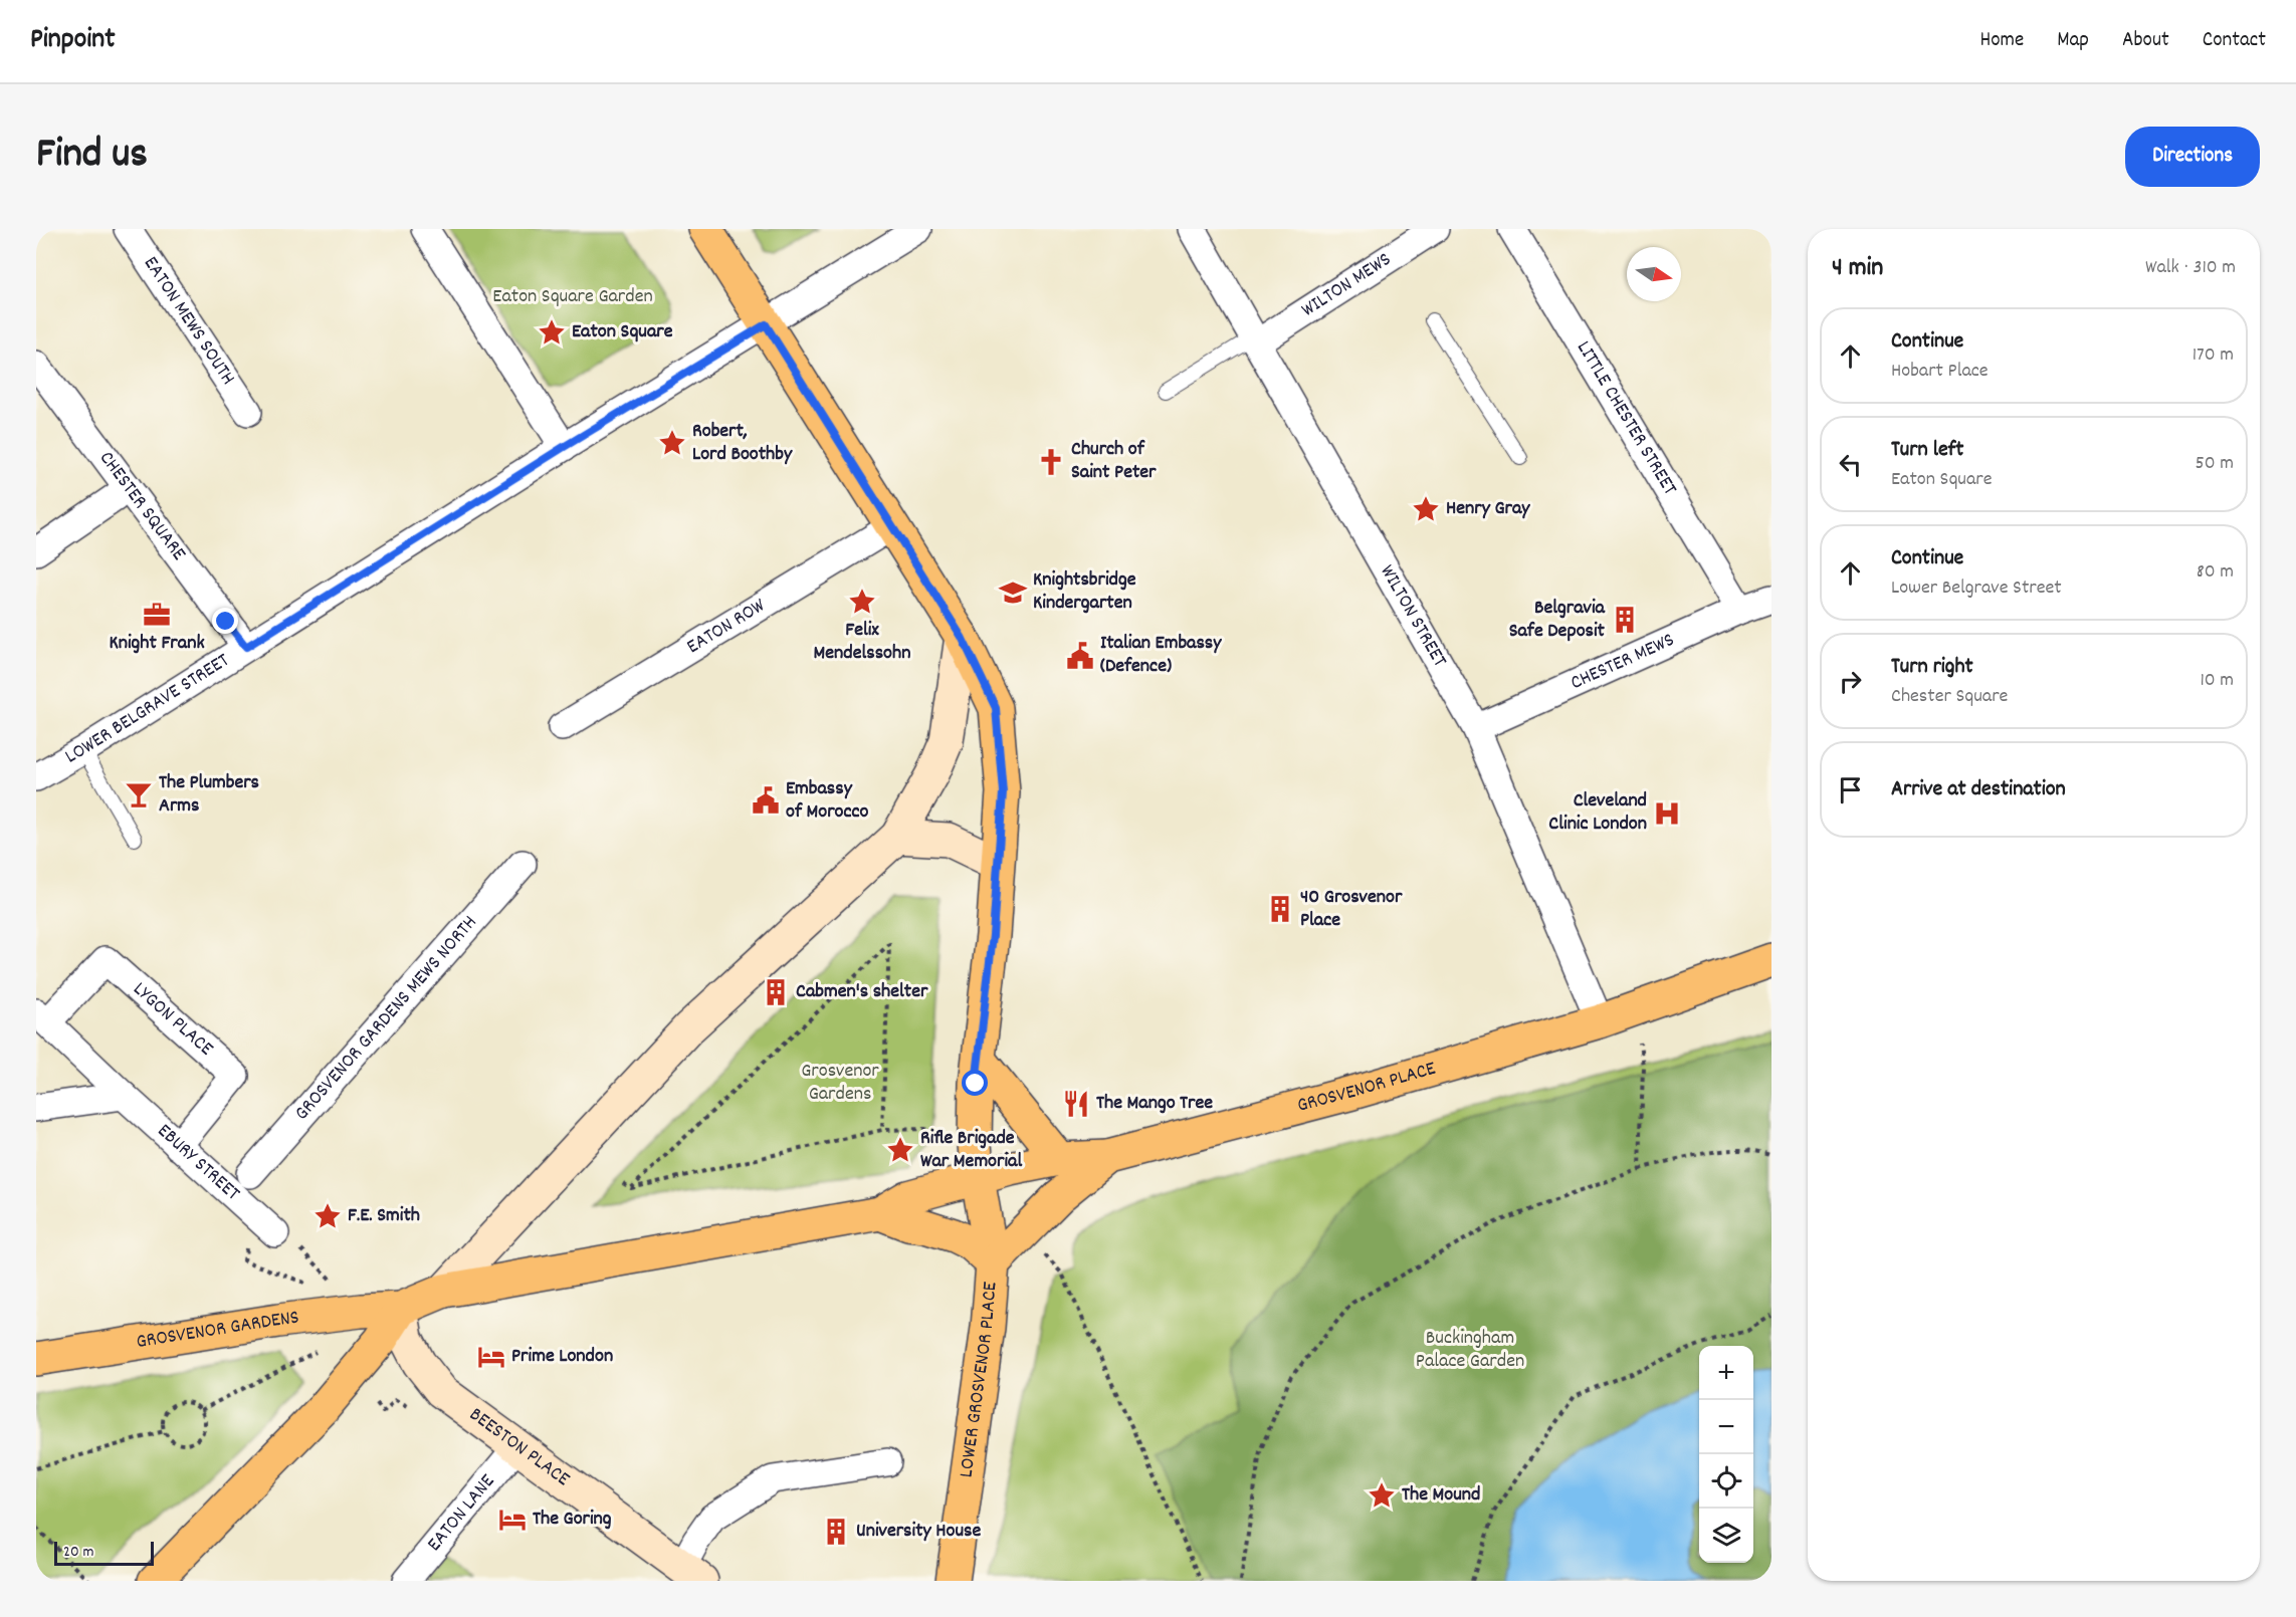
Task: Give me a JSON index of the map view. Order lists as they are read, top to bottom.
{
  "streets": {
    "main road": [
      "GROSVENOR PLACE",
      "GROSVENOR GARDENS",
      "LOWER GROSVENOR PLACE",
      "BEESTON PLACE"
    ],
    "street": [
      "WILTON MEWS",
      "EATON MEWS SOUTH",
      "LITTLE CHESTER STREET",
      "CHESTER SQUARE",
      "WILTON STREET",
      "EATON ROW",
      "CHESTER MEWS",
      "LOWER BELGRAVE STREET",
      "GROSVENOR GARDENS MEWS NORTH",
      "LYGON PLACE",
      "EBURY STREET",
      "EATON LANE"
    ]
  },
  "crossings": [
    ["WILTON MEWS", "WILTON STREET"],
    ["LITTLE CHESTER STREET", "CHESTER MEWS"],
    ["CHESTER SQUARE", "LOWER BELGRAVE STREET"],
    ["WILTON STREET", "CHESTER MEWS"],
    ["WILTON STREET", "GROSVENOR PLACE"],
    ["EATON ROW", "LOWER GROSVENOR PLACE"],
    ["LYGON PLACE", "EBURY STREET"],
    ["GROSVENOR PLACE", "GROSVENOR GARDENS"],
    ["GROSVENOR PLACE", "LOWER GROSVENOR PLACE"],
    ["GROSVENOR GARDENS", "LOWER GROSVENOR PLACE"],
    ["GROSVENOR GARDENS", "BEESTON PLACE"],
    ["BEESTON PLACE", "EATON LANE"]
  ],
  "parks": ["Eaton Square Garden", "Grosvenor Gardens", "Buckingham Palace Garden"],
  "places": {
    "place": [
      "Eaton Square",
      "Robert, Lord Boothby",
      "Henry Gray",
      "Felix Mendelssohn",
      "Rifle Brigade War Memorial",
      "F.E. Smith",
      "The Mound"
    ],
    "church": ["Church of Saint Peter"],
    "school or university": ["Knightsbridge Kindergarten"],
    "office": ["Knight Frank"],
    "building": [
      "Belgravia Safe Deposit",
      "40 Grosvenor Place",
      "Cabmen's shelter",
      "University House"
    ],
    "public building": ["Italian Embassy (Defence)", "Embassy of Morocco"],
    "bar": ["The Plumbers Arms"],
    "hospital": ["Cleveland Clinic London"],
    "restaurant": ["The Mango Tree"],
    "hotel": ["Prime London", "The Goring"]
  },
  "scale_bar": "20 m",
  "north": "right",
  "page": {
    "header": "Pinpoint",
    "nav": [
      "Home",
      "Map",
      "About",
      "Contact"
    ],
    "title": "Find us",
    "buttons": "Directions",
    "heading": ["4 min", "Walk · 310 m"],
    "list": [
      ["Continue", "Hobart Place", "170 m"],
      ["Turn left", "Eaton Square", "50 m"],
      ["Continue", "Lower Belgrave Street", "80 m"],
      ["Turn right", "Chester Square", "10 m"],
      "Arrive at destination"
    ],
    "map_buttons": ["+", "−"],
    "scale": "20 m"
  }
}
